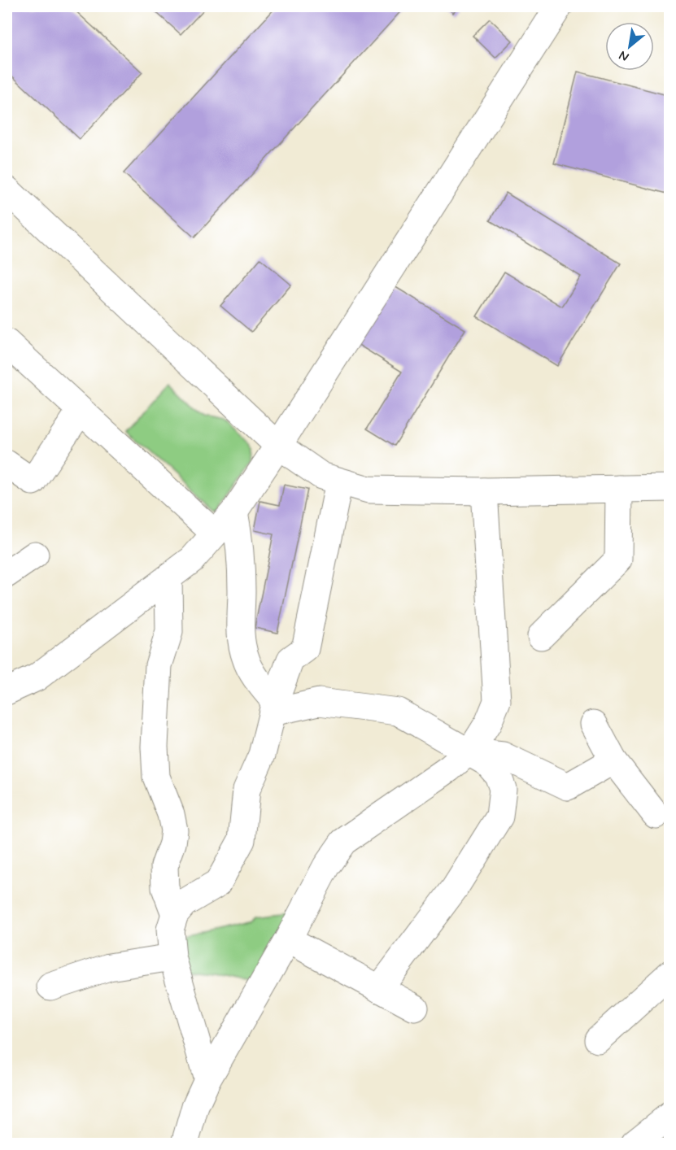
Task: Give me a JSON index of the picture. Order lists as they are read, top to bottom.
{
  "north": "bottom left"
}
